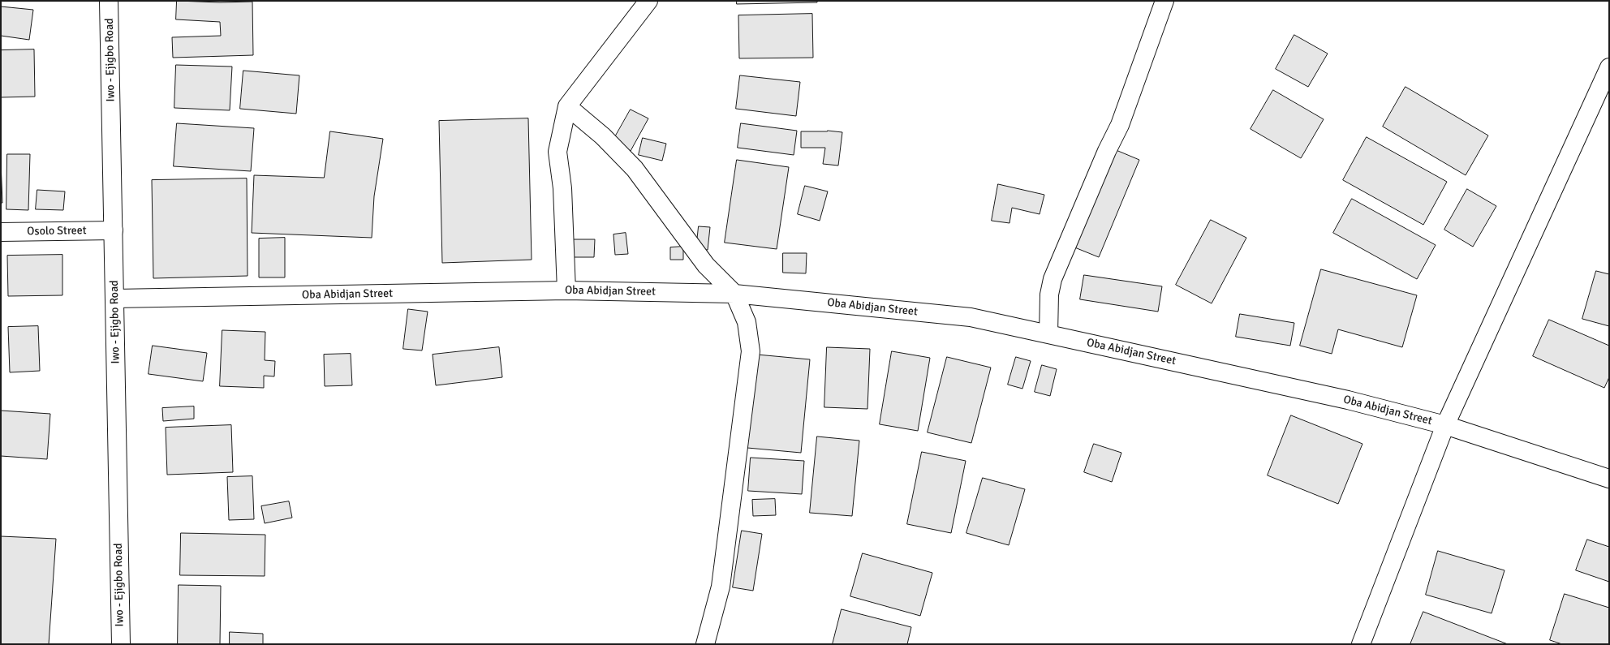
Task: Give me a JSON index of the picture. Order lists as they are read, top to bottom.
{
  "streets": {
    "street": ["Iwo - Ejigbo Road", "Osolo Street", "Oba Abidjan Street"]
  },
  "crossings": [
    ["Iwo - Ejigbo Road", "Osolo Street"],
    ["Iwo - Ejigbo Road", "Oba Abidjan Street"]
  ]
}
